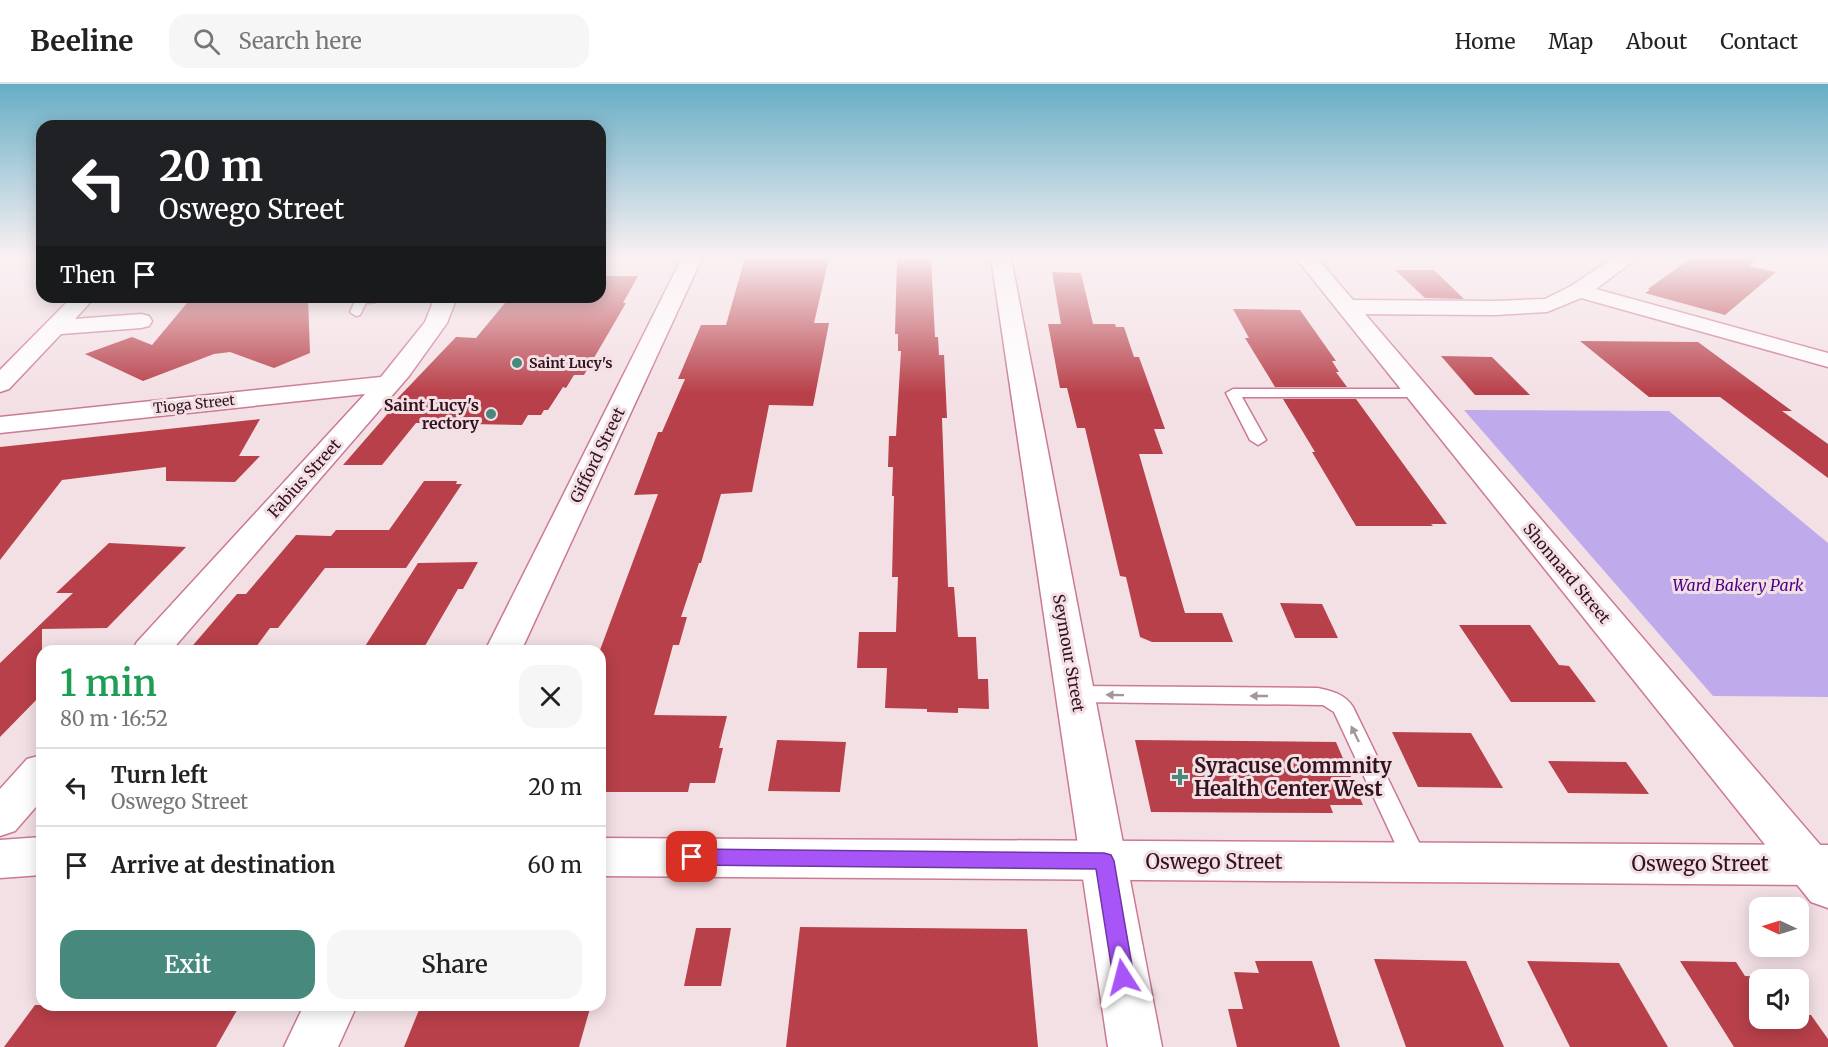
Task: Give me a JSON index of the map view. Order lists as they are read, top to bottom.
{
  "streets": {
    "street": [
      "Tioga Street",
      "Gifford Street",
      "Fabius Street",
      "Shonnard Street",
      "Seymour Street",
      "Oswego Street"
    ]
  },
  "crossings": [
    ["Tioga Street", "Fabius Street"],
    ["Shonnard Street", "Oswego Street"],
    ["Seymour Street", "Oswego Street"]
  ],
  "parks": ["Ward Bakery Park"],
  "places": {
    "other": ["Saint Lucy's", "Saint Lucy's rectory"],
    "health": ["Syracuse Commnity Health Center West"]
  },
  "north": "left",
  "page": {
    "header": "Beeline",
    "search": "Search here",
    "nav": [
      "Home",
      "Map",
      "About",
      "Contact"
    ],
    "turn": ["20 m", "Oswego Street"],
    "then": "Then",
    "heading": ["1 min", "80 m · 16:52"],
    "list": [
      {
        "name": "Turn left",
        "note": "Oswego Street",
        "value": "20 m"
      },
      {
        "name": "Arrive at destination",
        "value": "60 m"
      }
    ],
    "buttons": ["Exit", "Share"]
  }
}
